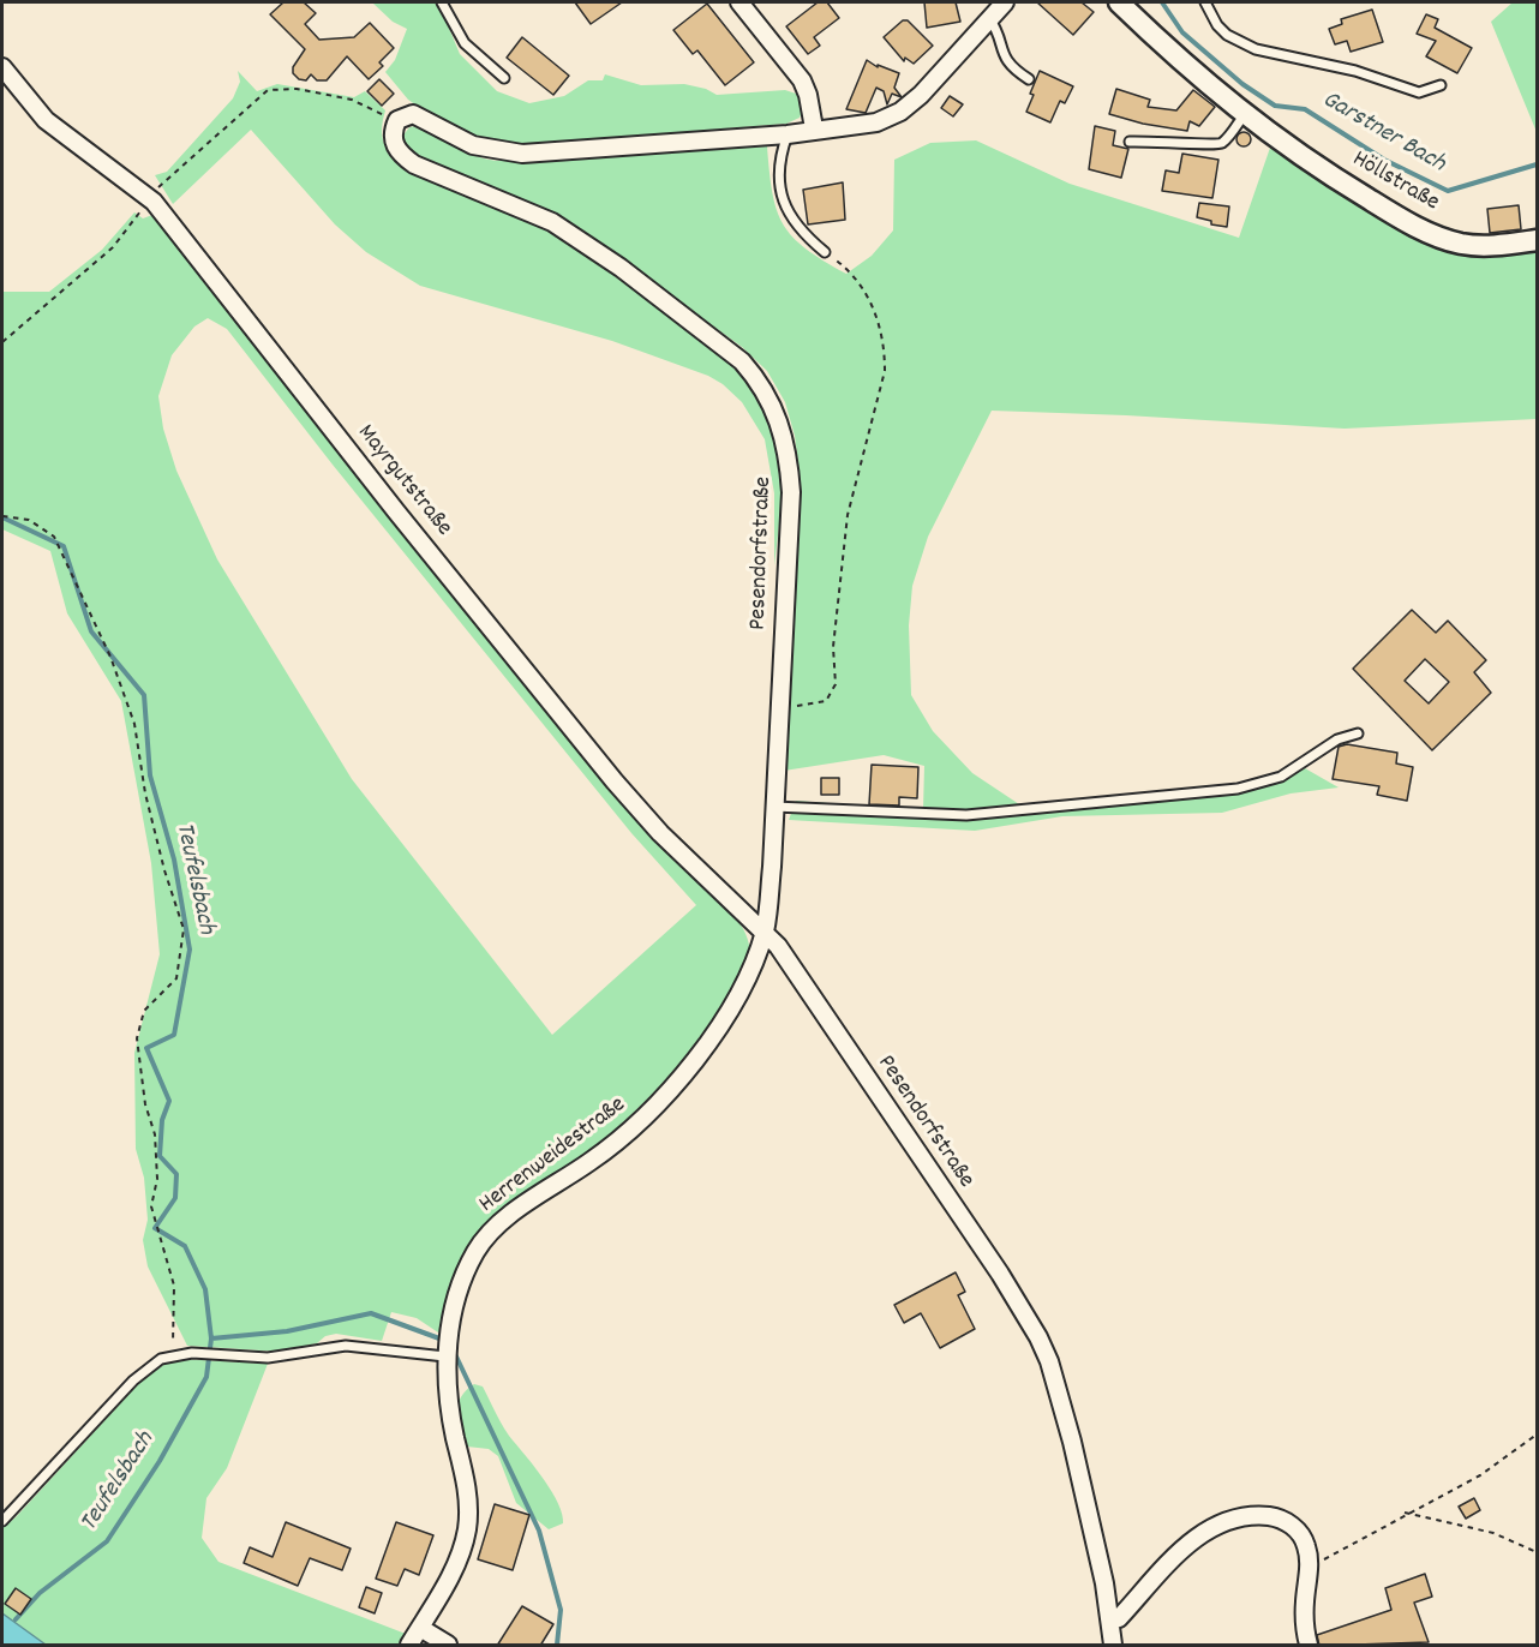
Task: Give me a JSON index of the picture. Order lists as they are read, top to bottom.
{
  "streets": {
    "street": [
      "Höllstraße",
      "Mayrgutstraße",
      "Pesendorfstraße",
      "Herrenweidestraße"
    ]
  },
  "crossings": [
    ["Mayrgutstraße", "Pesendorfstraße"],
    ["Mayrgutstraße", "Herrenweidestraße"],
    ["Pesendorfstraße", "Herrenweidestraße"]
  ],
  "water": ["Garstner Bach", "Teufelsbach"]
}
